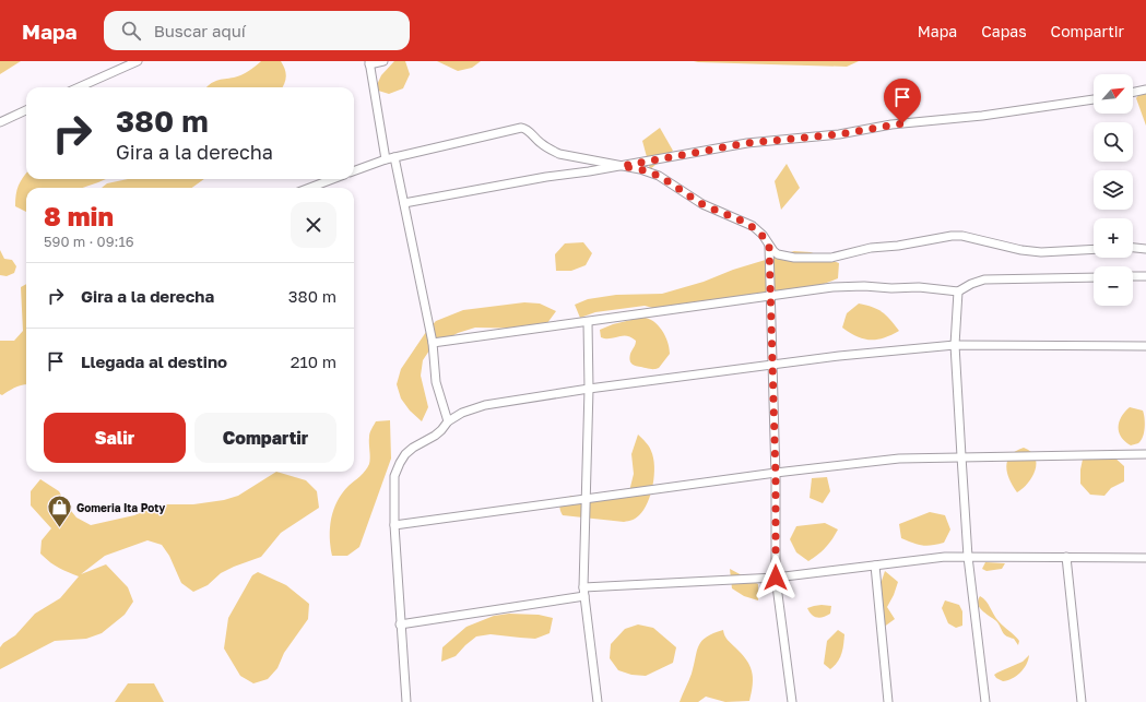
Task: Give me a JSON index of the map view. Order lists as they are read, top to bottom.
{
  "places": {
    "shop": ["Gomeria Ita Poty"]
  },
  "north": "top right",
  "page": {
    "header": "Mapa",
    "search": "Buscar aquí",
    "nav": ["Mapa", "Capas", "Compartir"],
    "map_buttons": ["+", "−"],
    "turn": ["380 m", "Gira a la derecha"],
    "heading": ["8 min", "590 m · 09:16"],
    "list": [
      {
        "name": "Gira a la derecha",
        "value": "380 m"
      },
      {
        "name": "Llegada al destino",
        "value": "210 m"
      }
    ],
    "buttons": ["Salir", "Compartir"]
  }
}
